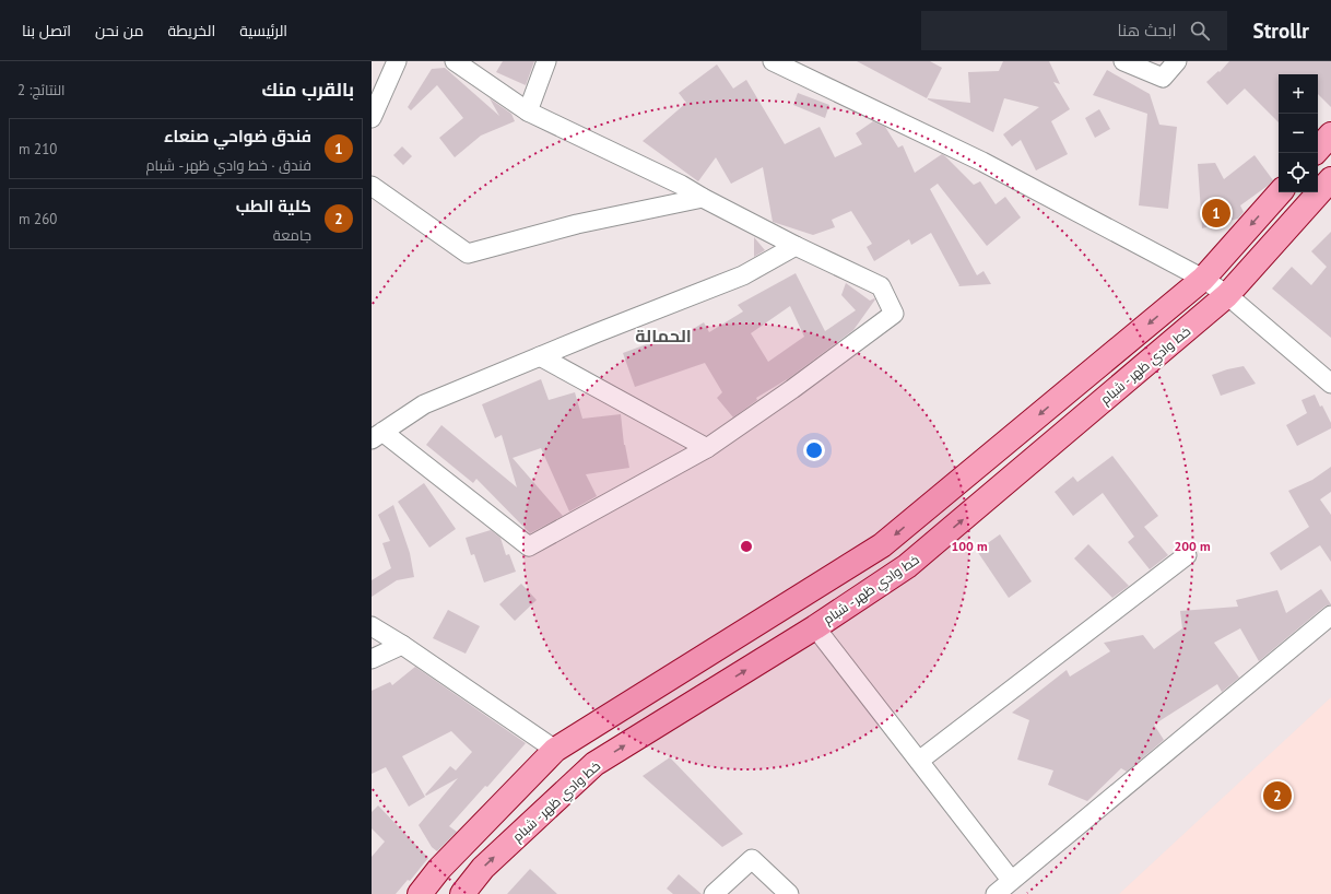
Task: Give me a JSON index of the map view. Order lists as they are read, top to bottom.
{
  "streets": {
    "main road": ["خط وادي ظهر - شبام"]
  },
  "districts": ["الحمالة"],
  "page": {
    "header": "Strollr",
    "search": "ابحث هنا",
    "nav": [
      "الرئيسية",
      "الخريطة",
      "من نحن",
      "اتصل بنا"
    ],
    "heading": ["بالقرب منك", "النتائج: 2"],
    "map_buttons": ["+", "−"],
    "list": [
      {
        "mark": "1",
        "name": "فندق ضواحي صنعاء",
        "note": "فندق · خط وادي ظهر - شبام",
        "value": "210 m"
      },
      {
        "mark": "2",
        "name": "كلية الطب",
        "note": "جامعة",
        "value": "260 m"
      }
    ],
    "pins": ["1", "2"]
  },
  "rings": ["100 m", "200 m"]
}
